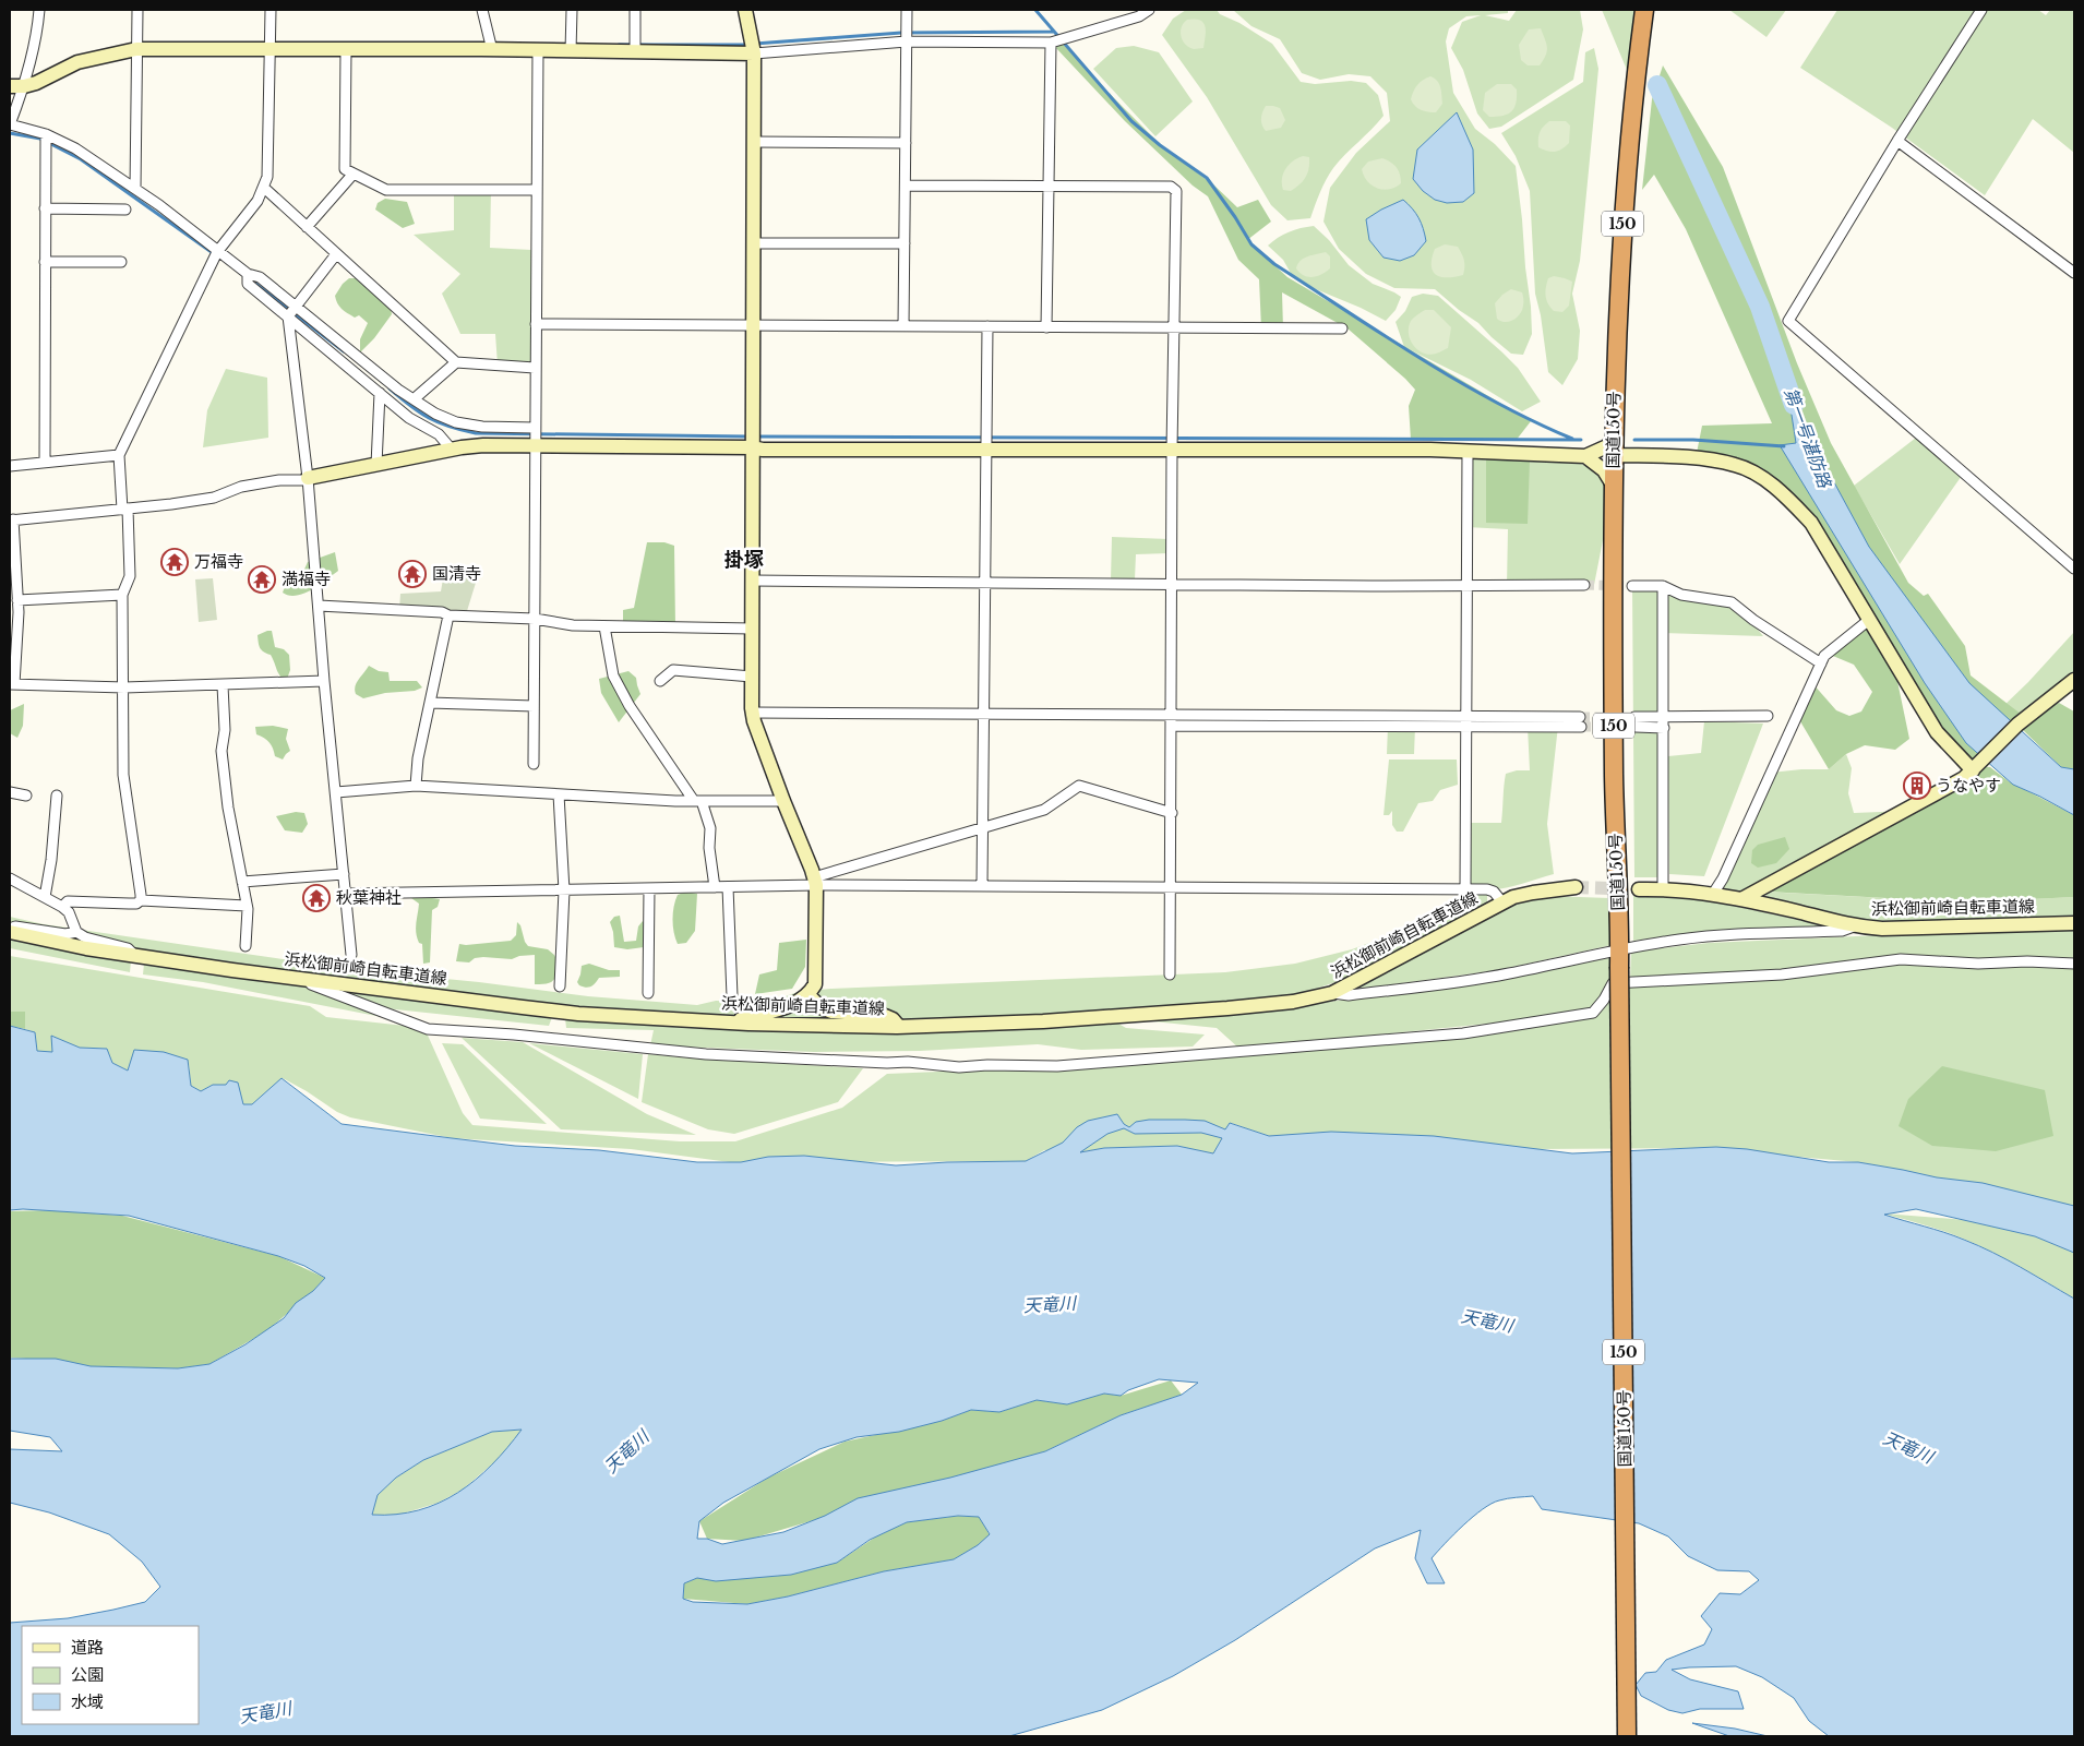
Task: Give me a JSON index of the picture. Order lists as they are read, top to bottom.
{
  "streets": {
    "highway": ["150", "国道150号"],
    "street": ["浜松御前崎自転車道線"]
  },
  "districts": ["掛塚"],
  "water": ["第一号湛防路", "天竜川"],
  "places": {
    "temple": [
      "万福寺",
      "国清寺",
      "満福寺",
      "秋葉神社"
    ],
    "building": ["うなやす"]
  },
  "legend": ["道路", "公園", "水域"]
}
